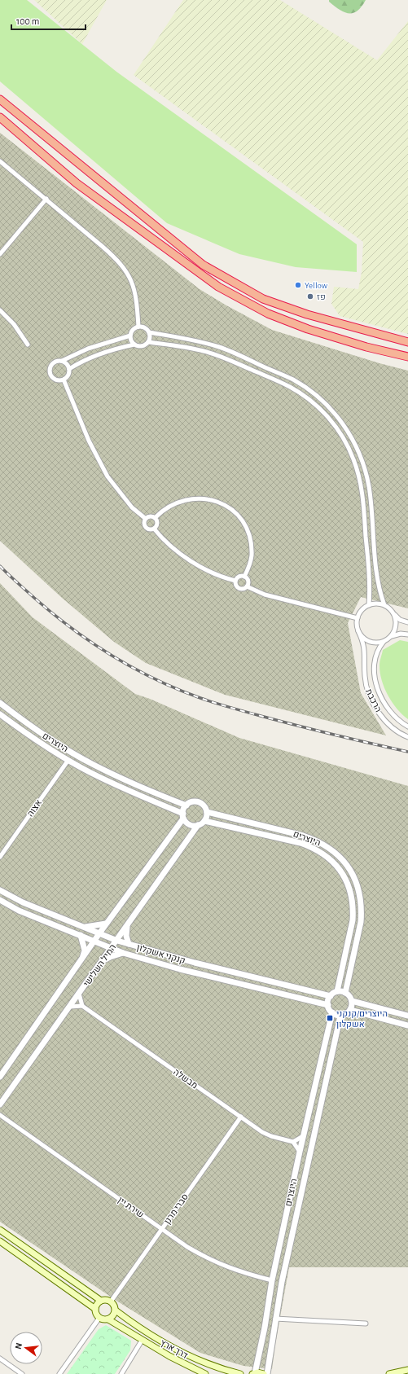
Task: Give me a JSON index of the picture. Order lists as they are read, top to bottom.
{
  "streets": {
    "main road": ["דרך ארץ"],
    "street": [
      "הרכבת",
      "היוצרים",
      "אצוה",
      "קנקני אשקלון",
      "המיל השלישי",
      "מבשלה",
      "שירת יין",
      "סברי מרנן"
    ]
  },
  "crossings": [
    ["היוצרים", "אצוה"],
    ["היוצרים", "קנקני אשקלון"],
    ["היוצרים", "המיל השלישי"],
    ["היוצרים", "שירת יין"],
    ["קנקני אשקלון", "המיל השלישי"],
    ["מבשלה", "סברי מרנן"],
    ["שירת יין", "סברי מרנן"],
    ["סברי מרנן", "דרך ארץ"]
  ],
  "places": {
    "other": ["Yellow", "פז"],
    "transit": ["היוצרים/קנקני אשקלון"]
  },
  "scale_bar": "100 m",
  "north": "left"
}
